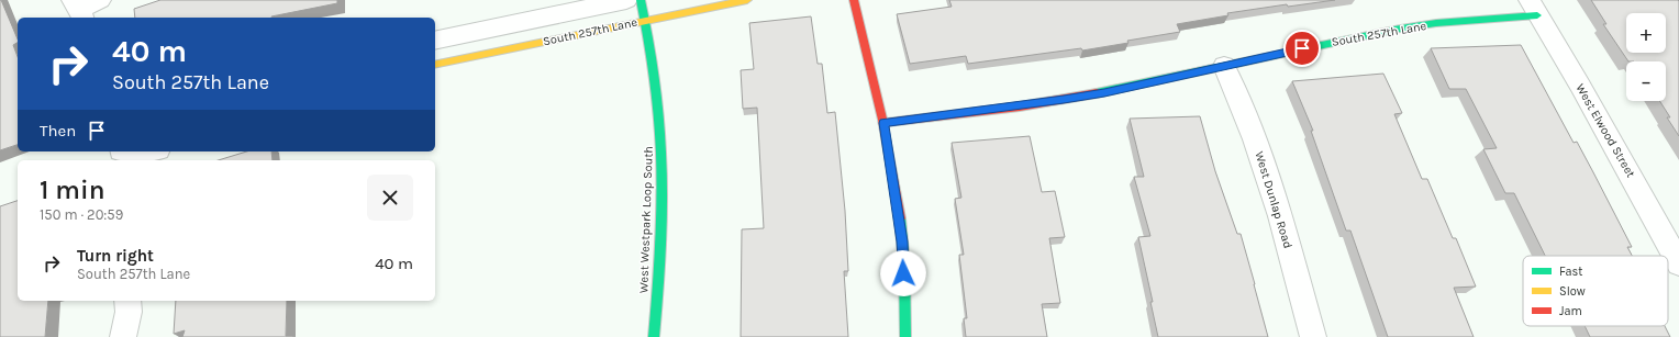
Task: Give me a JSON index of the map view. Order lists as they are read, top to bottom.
{
  "streets": {
    "street": [
      "South 257th Lane",
      "West Elwood Street",
      "West Dunlap Road",
      "West Westpark Loop South"
    ]
  },
  "crossings": [
    ["South 257th Lane", "West Elwood Street"],
    ["South 257th Lane", "West Dunlap Road"],
    ["South 257th Lane", "West Westpark Loop South"]
  ],
  "legend": ["Fast", "Slow", "Jam"],
  "page": {
    "map_buttons": ["+", "−"],
    "turn": ["40 m", "South 257th Lane"],
    "then": "Then",
    "heading": ["1 min", "150 m · 20:59"],
    "list": [
      {
        "name": "Turn right",
        "note": "South 257th Lane",
        "value": "40 m"
      }
    ]
  }
}
